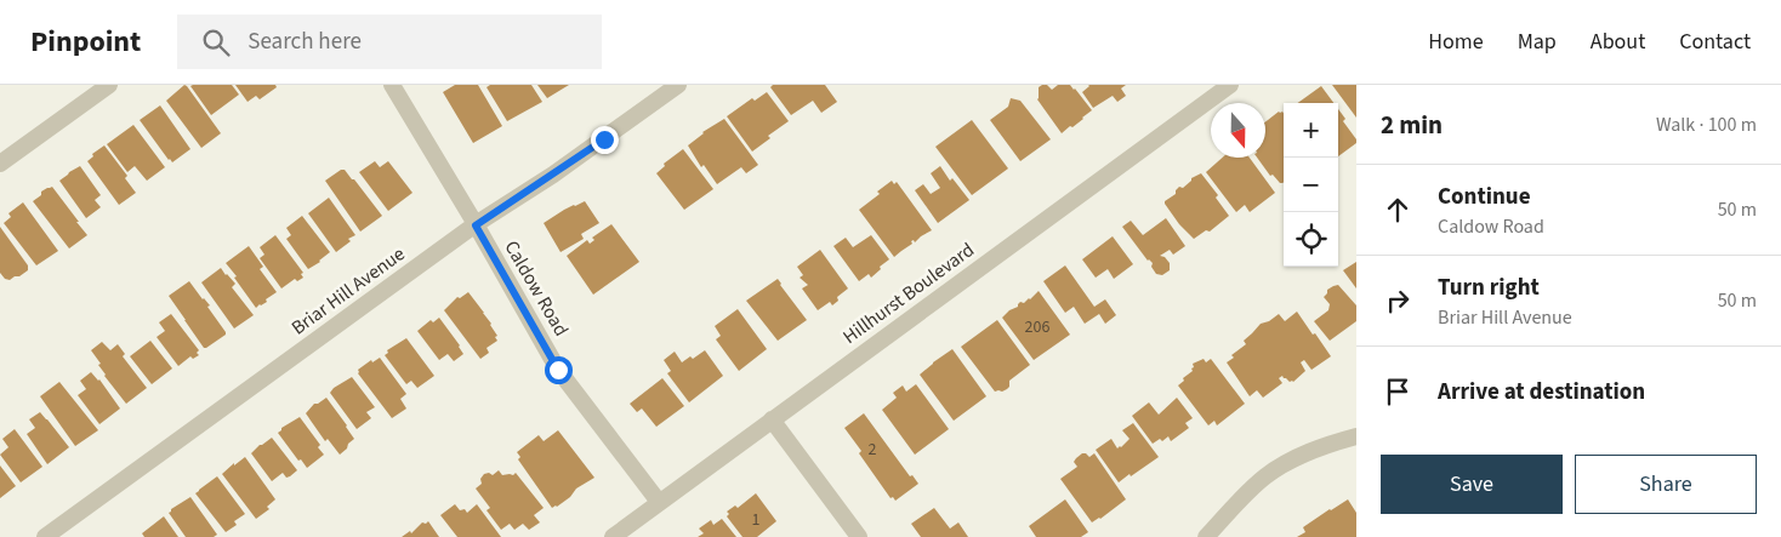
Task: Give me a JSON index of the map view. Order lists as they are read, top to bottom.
{
  "streets": {
    "street": ["Caldow Road", "Briar Hill Avenue", "Hillhurst Boulevard"]
  },
  "crossings": [
    ["Caldow Road", "Briar Hill Avenue"],
    ["Caldow Road", "Hillhurst Boulevard"]
  ],
  "house_numbers": ["206", "2", "1"],
  "north": "bottom",
  "page": {
    "header": "Pinpoint",
    "search": "Search here",
    "nav": [
      "Home",
      "Map",
      "About",
      "Contact"
    ],
    "heading": ["2 min", "Walk · 100 m"],
    "map_buttons": ["+", "−"],
    "list": [
      ["Continue", "Caldow Road", "50 m"],
      ["Turn right", "Briar Hill Avenue", "50 m"],
      "Arrive at destination"
    ],
    "buttons": ["Save", "Share"]
  }
}
